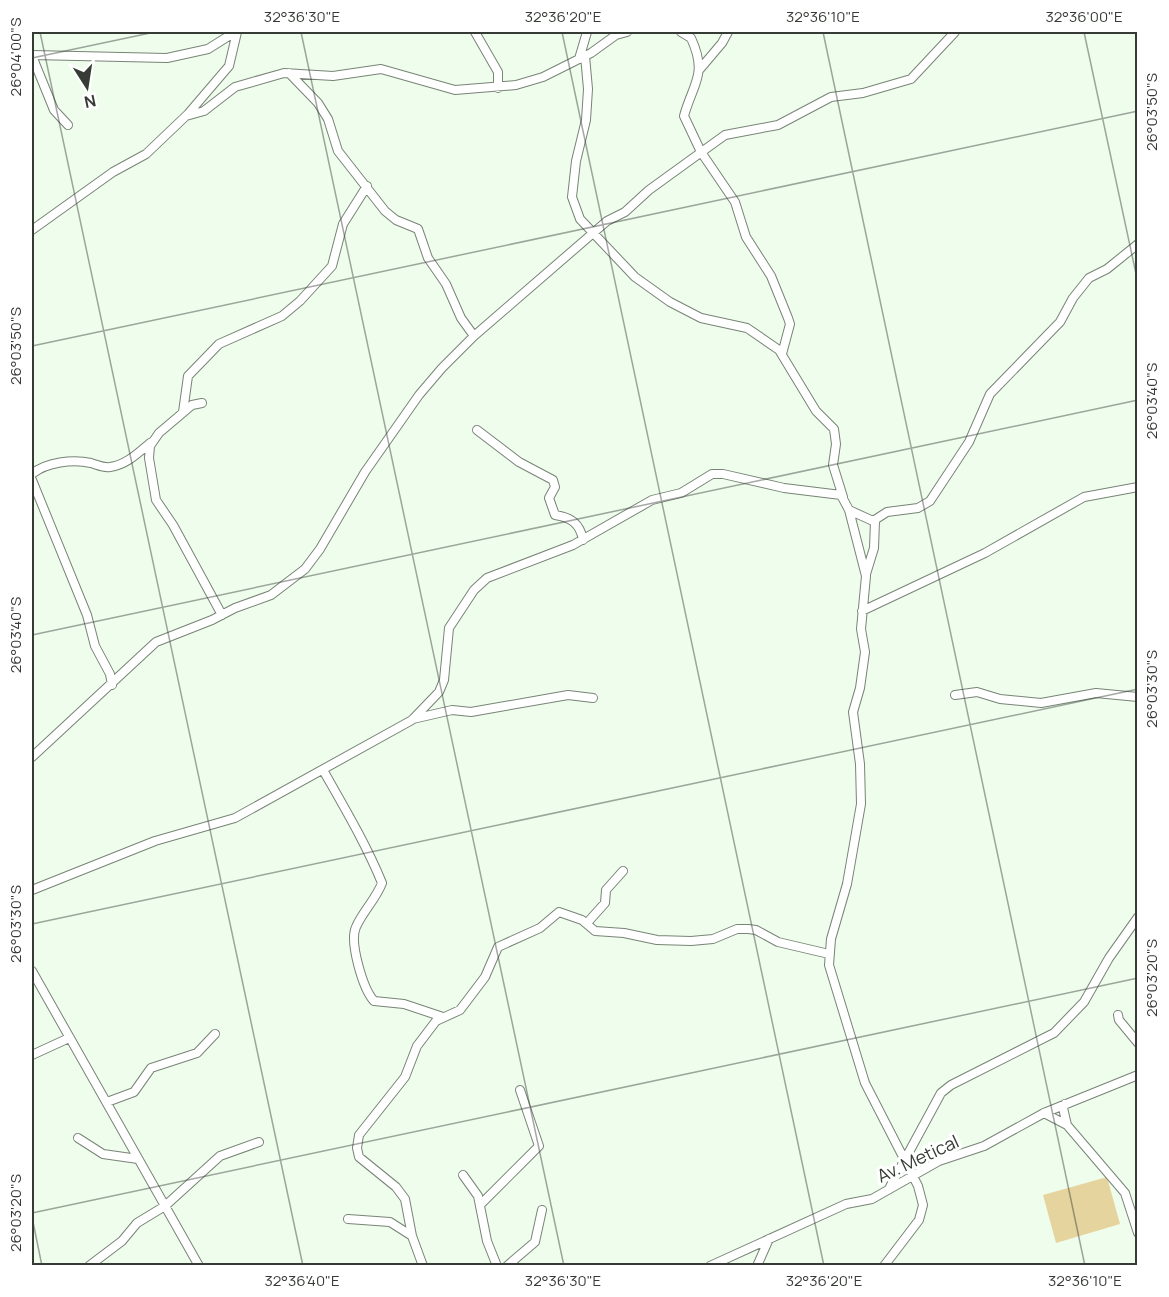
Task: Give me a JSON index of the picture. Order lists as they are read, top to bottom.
{
  "streets": {
    "street": ["Av. Metical"]
  },
  "north": "bottom",
  "coordinates": [
    "32°36'30\"E",
    "32°36'20\"E",
    "32°36'10\"E",
    "32°36'00\"E",
    "26°04'00\"S",
    "26°03'50\"S",
    "26°03'40\"S",
    "26°03'30\"S",
    "26°03'20\"S",
    "32°36'40\"E"
  ]
}
